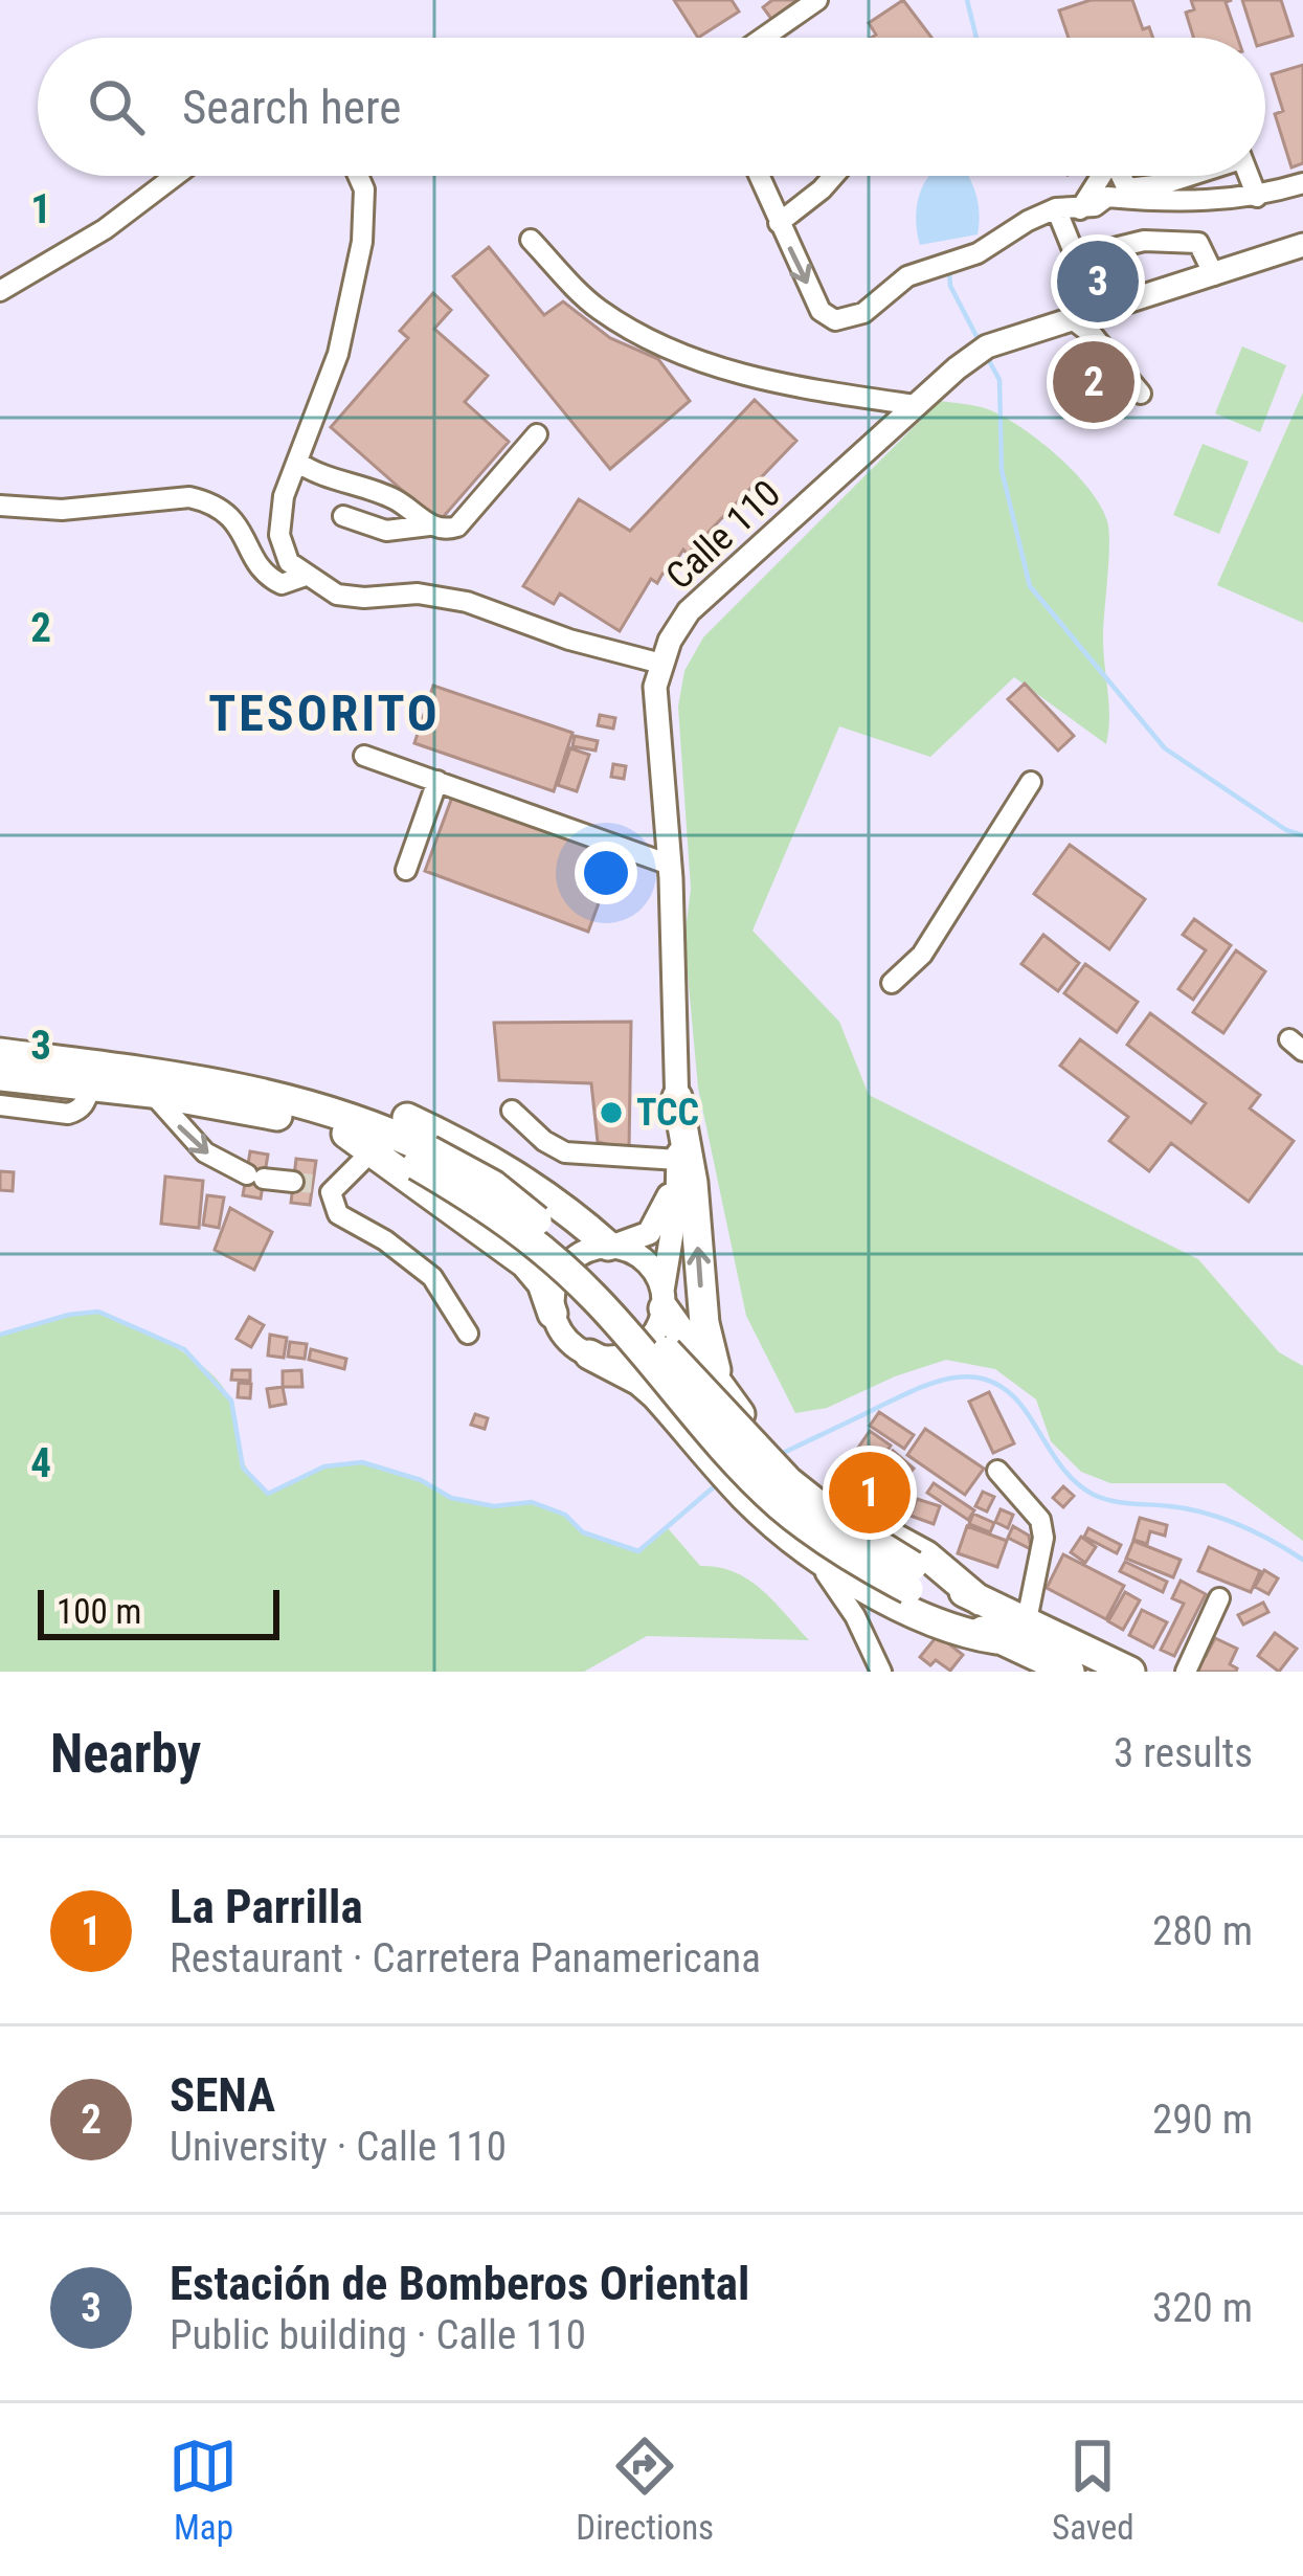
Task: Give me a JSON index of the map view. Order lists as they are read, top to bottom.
{
  "streets": {
    "main road": ["Calle 110"]
  },
  "districts": ["TESORITO"],
  "places": ["TCC"],
  "scale_bar": "100 m",
  "page": {
    "search": "Search here",
    "pins": ["3", "2", "1"],
    "scale": "100 m",
    "heading": ["Nearby", "3 results"],
    "list": [
      {
        "mark": "1",
        "name": "La Parrilla",
        "note": "Restaurant · Carretera Panamericana",
        "value": "280 m"
      },
      {
        "mark": "2",
        "name": "SENA",
        "note": "University · Calle 110",
        "value": "290 m"
      },
      {
        "mark": "3",
        "name": "Estación de Bomberos Oriental",
        "note": "Public building · Calle 110",
        "value": "320 m"
      }
    ],
    "nav": ["Map", "Directions", "Saved"]
  },
  "grid": {
    "rows": [
      "1",
      "2",
      "3",
      "4"
    ]
  }
}
